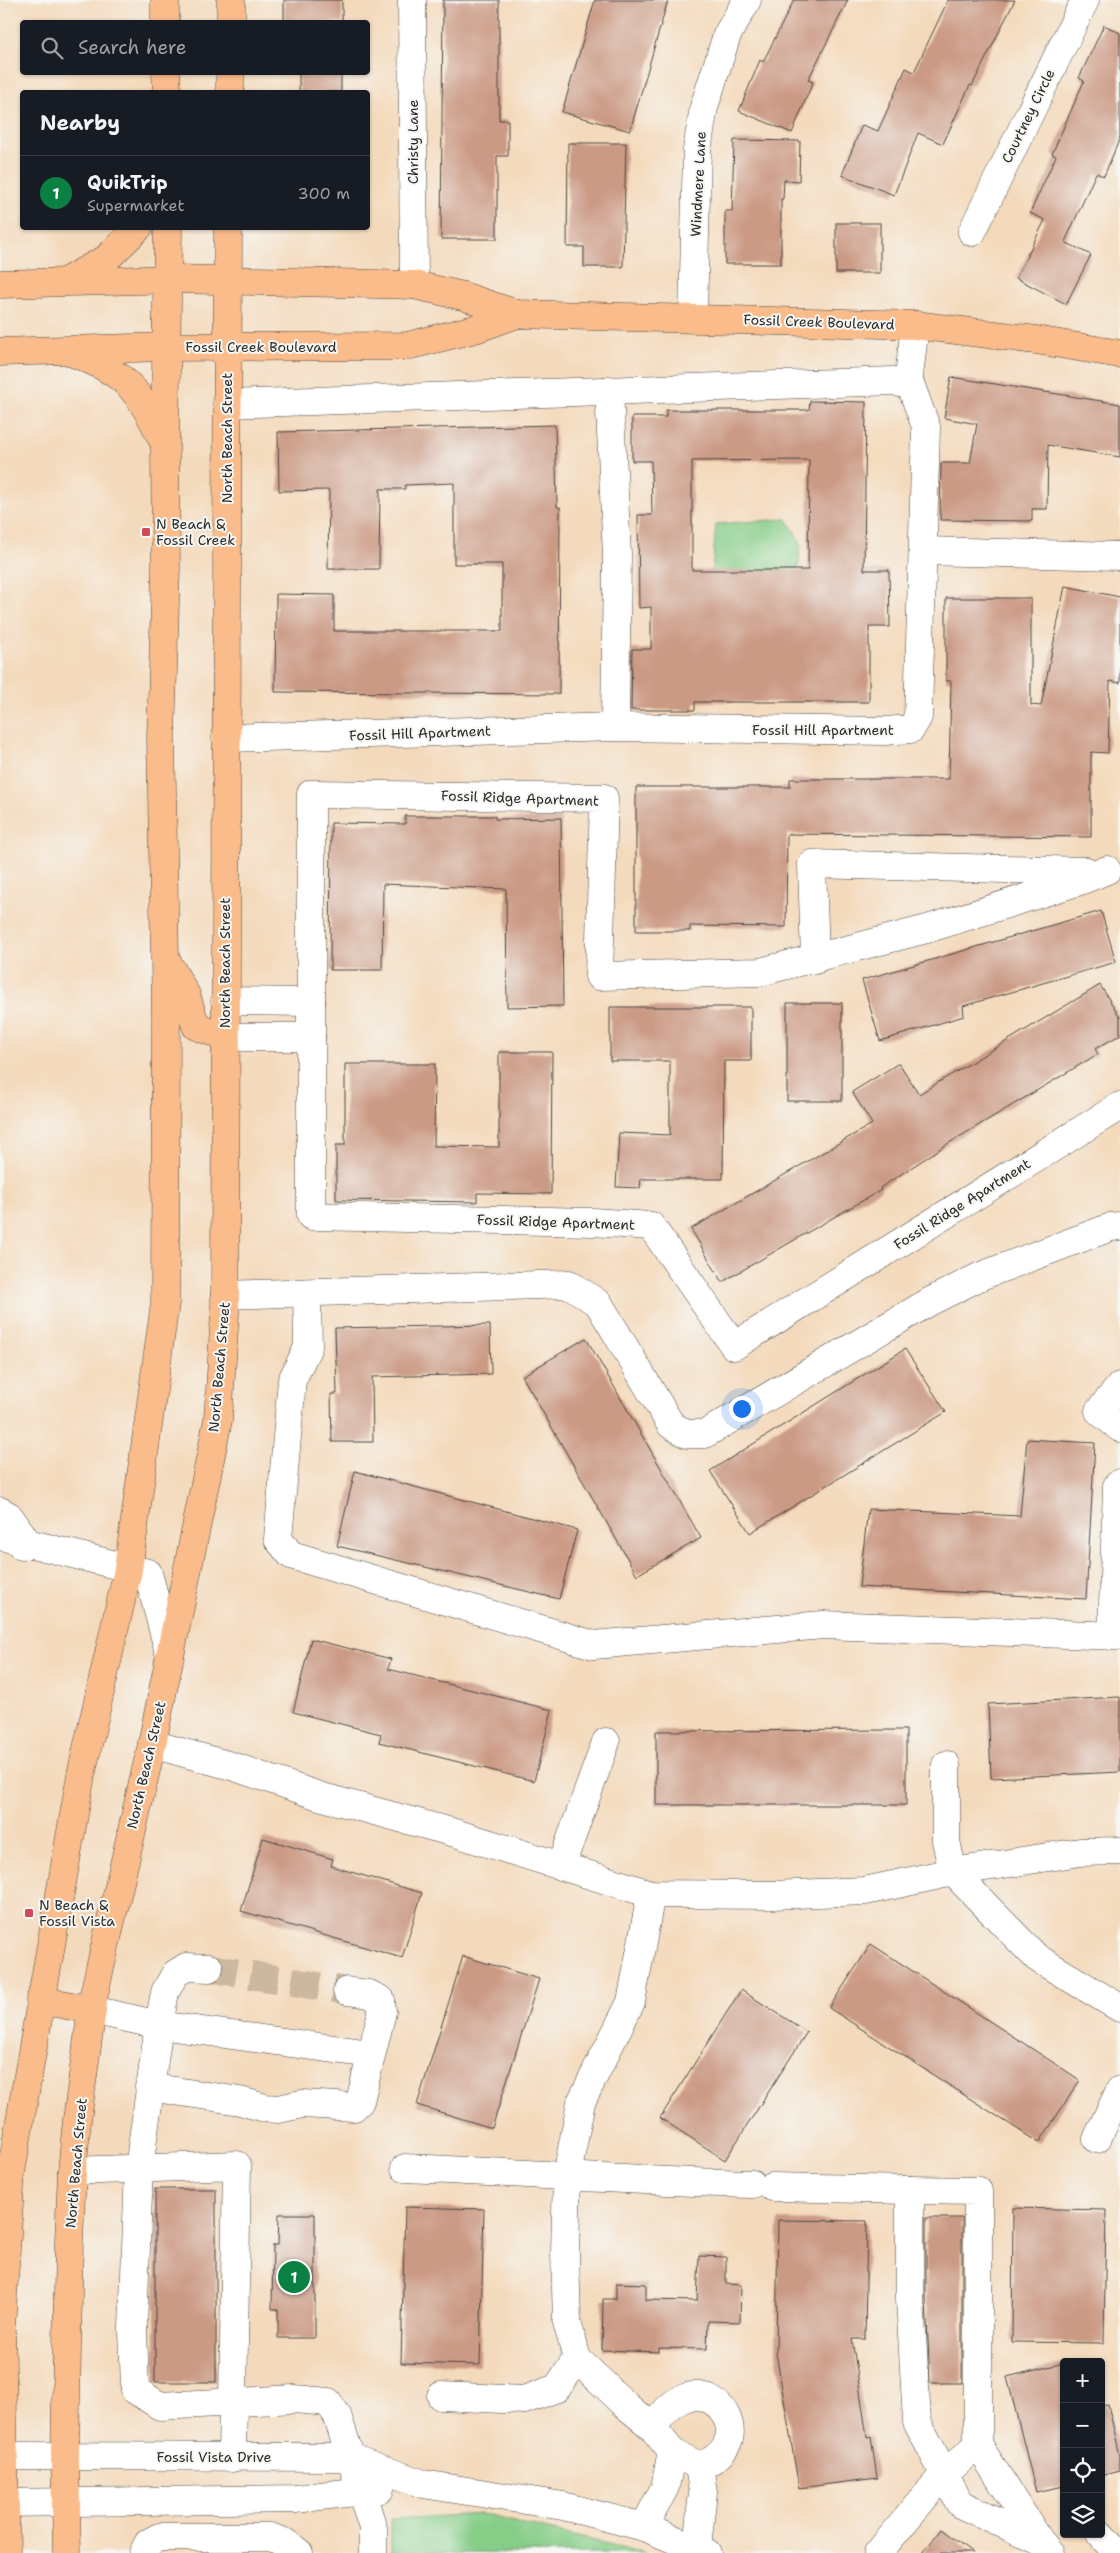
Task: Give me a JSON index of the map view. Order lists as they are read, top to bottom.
{
  "streets": {
    "main road": ["Fossil Creek Boulevard", "North Beach Street"],
    "street": [
      "Courtney Circle",
      "Christy Lane",
      "Windmere Lane",
      "Fossil Hill Apartment",
      "Fossil Ridge Apartment",
      "Fossil Vista Drive"
    ]
  },
  "crossings": [
    ["Christy Lane", "Fossil Creek Boulevard"],
    ["Windmere Lane", "Fossil Creek Boulevard"],
    ["Fossil Creek Boulevard", "North Beach Street"],
    ["North Beach Street", "Fossil Hill Apartment"],
    ["North Beach Street", "Fossil Vista Drive"]
  ],
  "places": {
    "transit": ["N Beach & Fossil Creek", "N Beach & Fossil Vista"]
  },
  "page": {
    "search": "Search here",
    "heading": "Nearby",
    "list": [
      {
        "mark": "1",
        "name": "QuikTrip",
        "note": "Supermarket",
        "value": "300 m"
      }
    ],
    "pins": "1",
    "map_buttons": ["+", "−"]
  }
}
